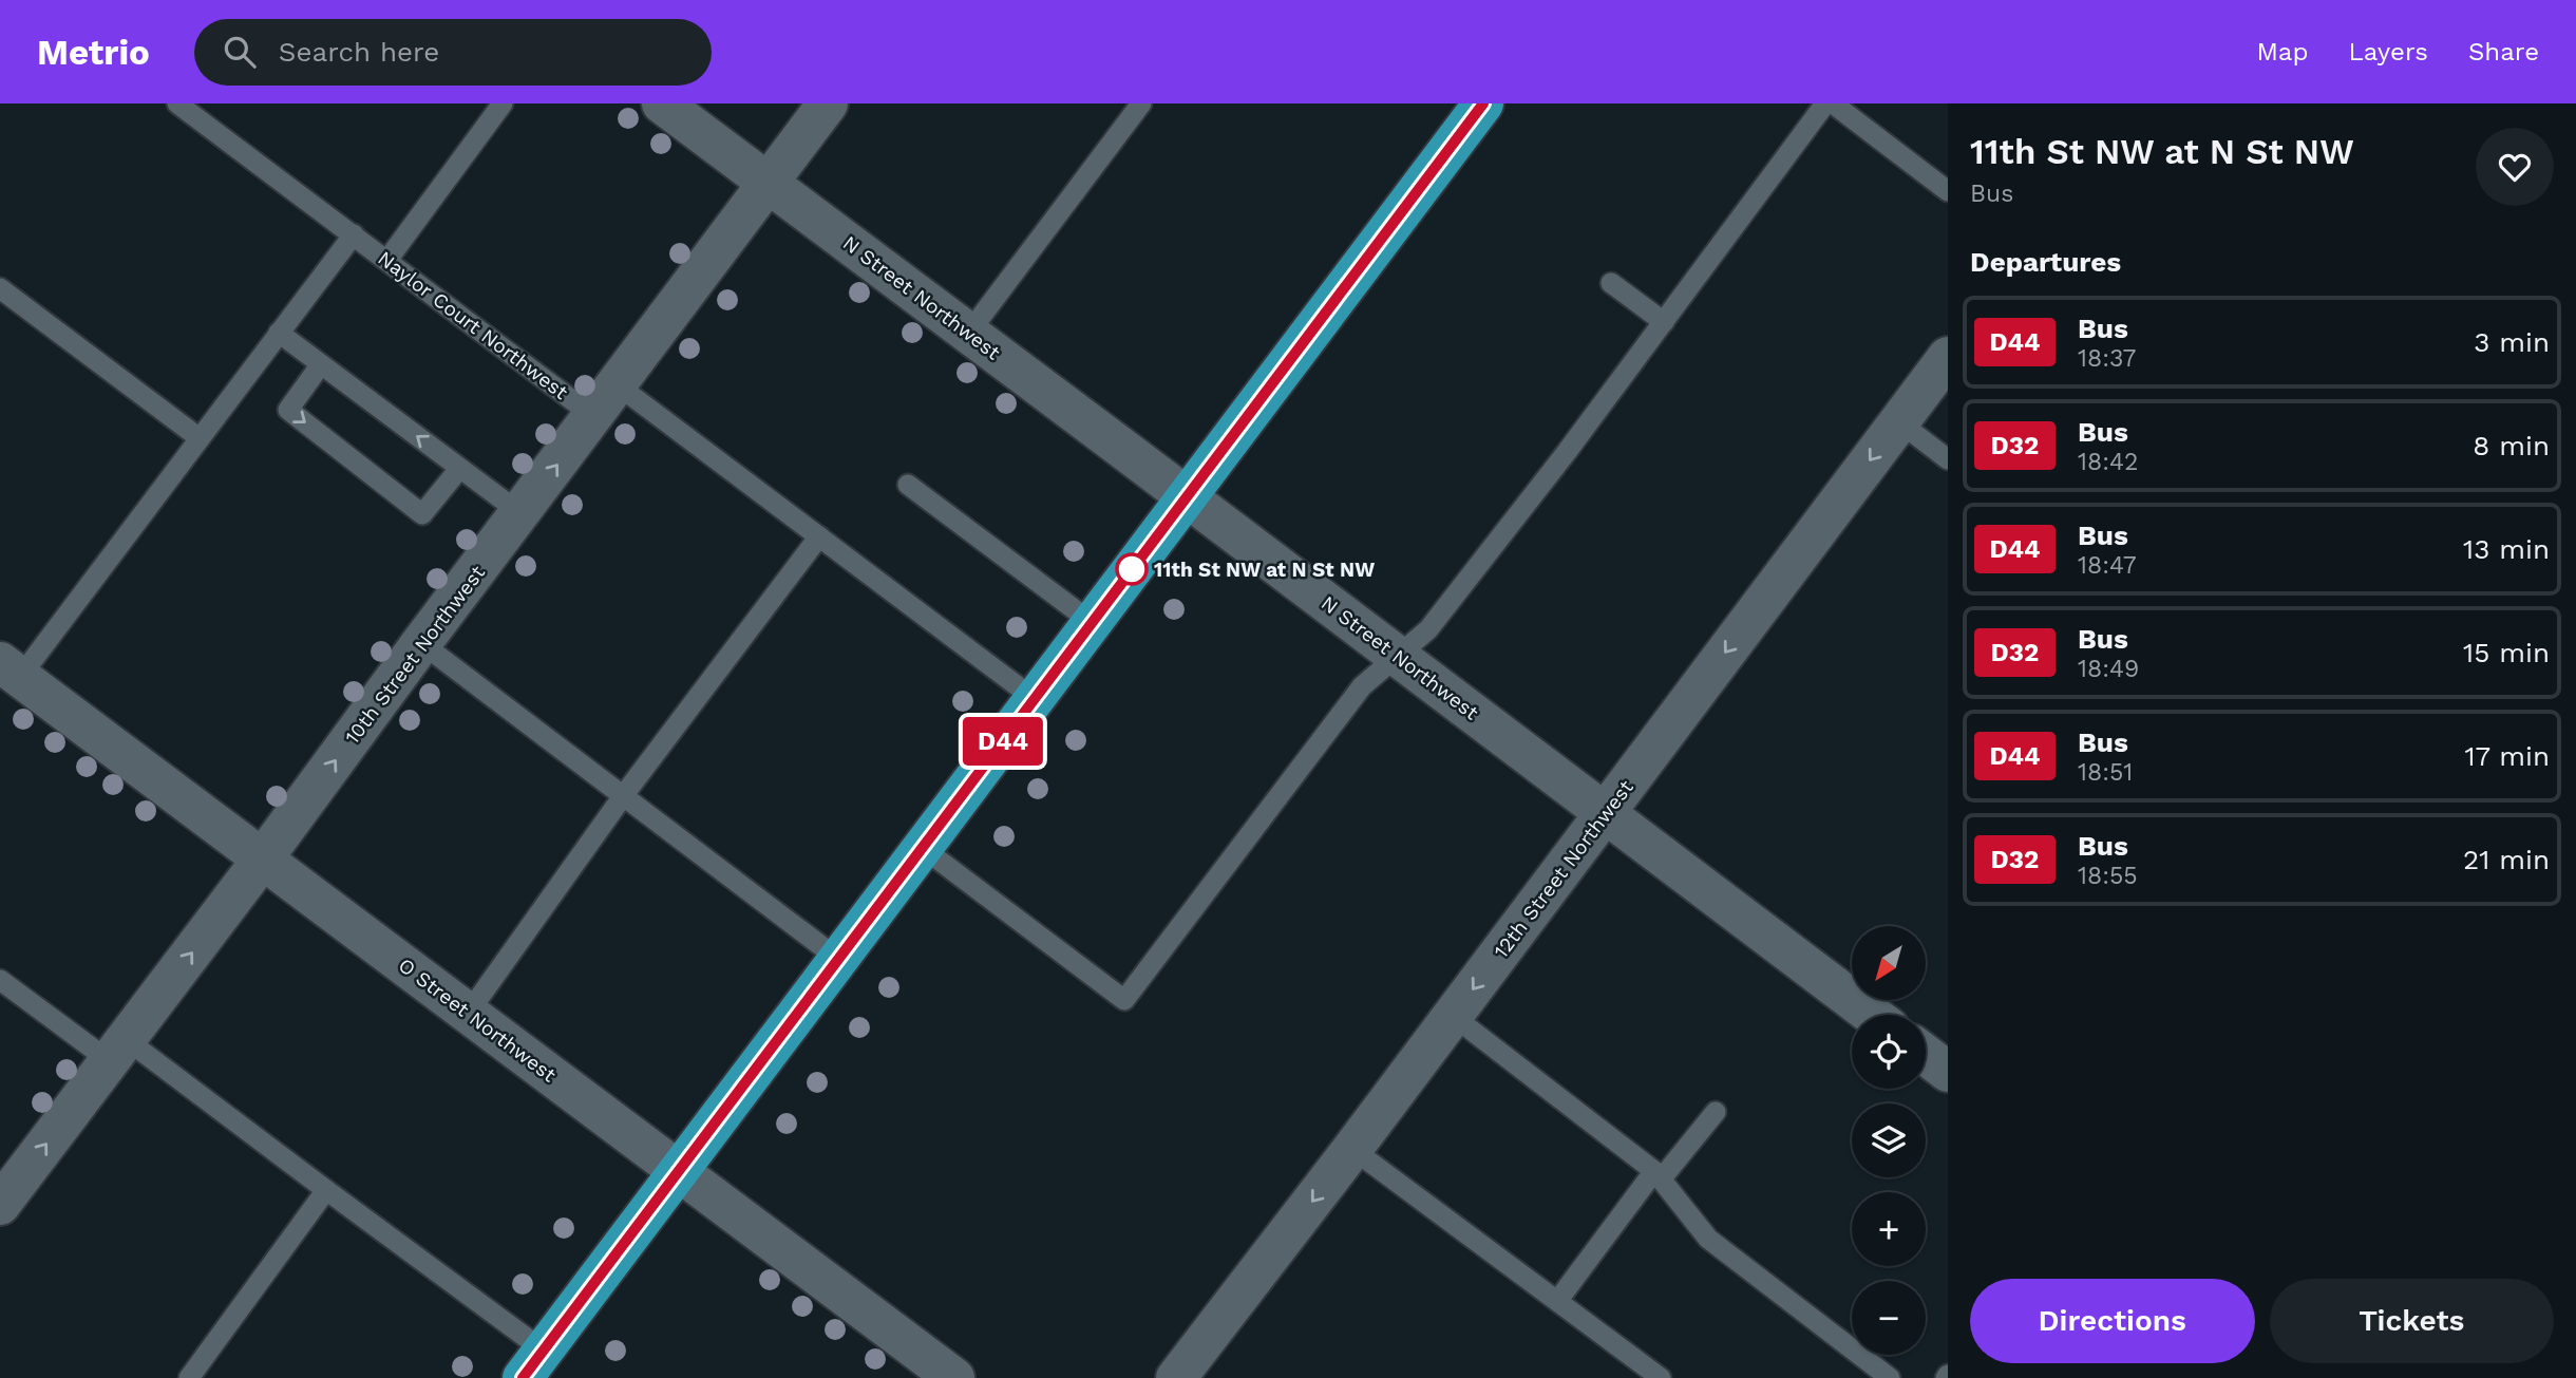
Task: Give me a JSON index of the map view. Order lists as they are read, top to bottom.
{
  "streets": {
    "street": [
      "N Street Northwest",
      "10th Street Northwest",
      "12th Street Northwest",
      "O Street Northwest"
    ],
    "lane": ["Naylor Court Northwest"]
  },
  "crossings": [
    ["N Street Northwest", "10th Street Northwest"],
    ["N Street Northwest", "12th Street Northwest"],
    ["Naylor Court Northwest", "10th Street Northwest"],
    ["10th Street Northwest", "O Street Northwest"]
  ],
  "one_way": ["10th Street Northwest", "12th Street Northwest"],
  "places": ["11th St NW at N St NW"],
  "lines": ["bus line D44"],
  "north": "bottom left",
  "page": {
    "header": "Metrio",
    "search": "Search here",
    "nav": ["Map", "Layers", "Share"],
    "on_map": "D44",
    "heading": [
      ["11th St NW at N St NW", "Bus"],
      "Departures"
    ],
    "list": [
      {
        "mark": "D44",
        "name": "Bus",
        "note": "18:37",
        "value": "3 min"
      },
      {
        "mark": "D32",
        "name": "Bus",
        "note": "18:42",
        "value": "8 min"
      },
      {
        "mark": "D44",
        "name": "Bus",
        "note": "18:47",
        "value": "13 min"
      },
      {
        "mark": "D32",
        "name": "Bus",
        "note": "18:49",
        "value": "15 min"
      },
      {
        "mark": "D44",
        "name": "Bus",
        "note": "18:51",
        "value": "17 min"
      },
      {
        "mark": "D32",
        "name": "Bus",
        "note": "18:55",
        "value": "21 min"
      }
    ],
    "map_buttons": ["+", "−"],
    "buttons": ["Directions", "Tickets"]
  }
}
